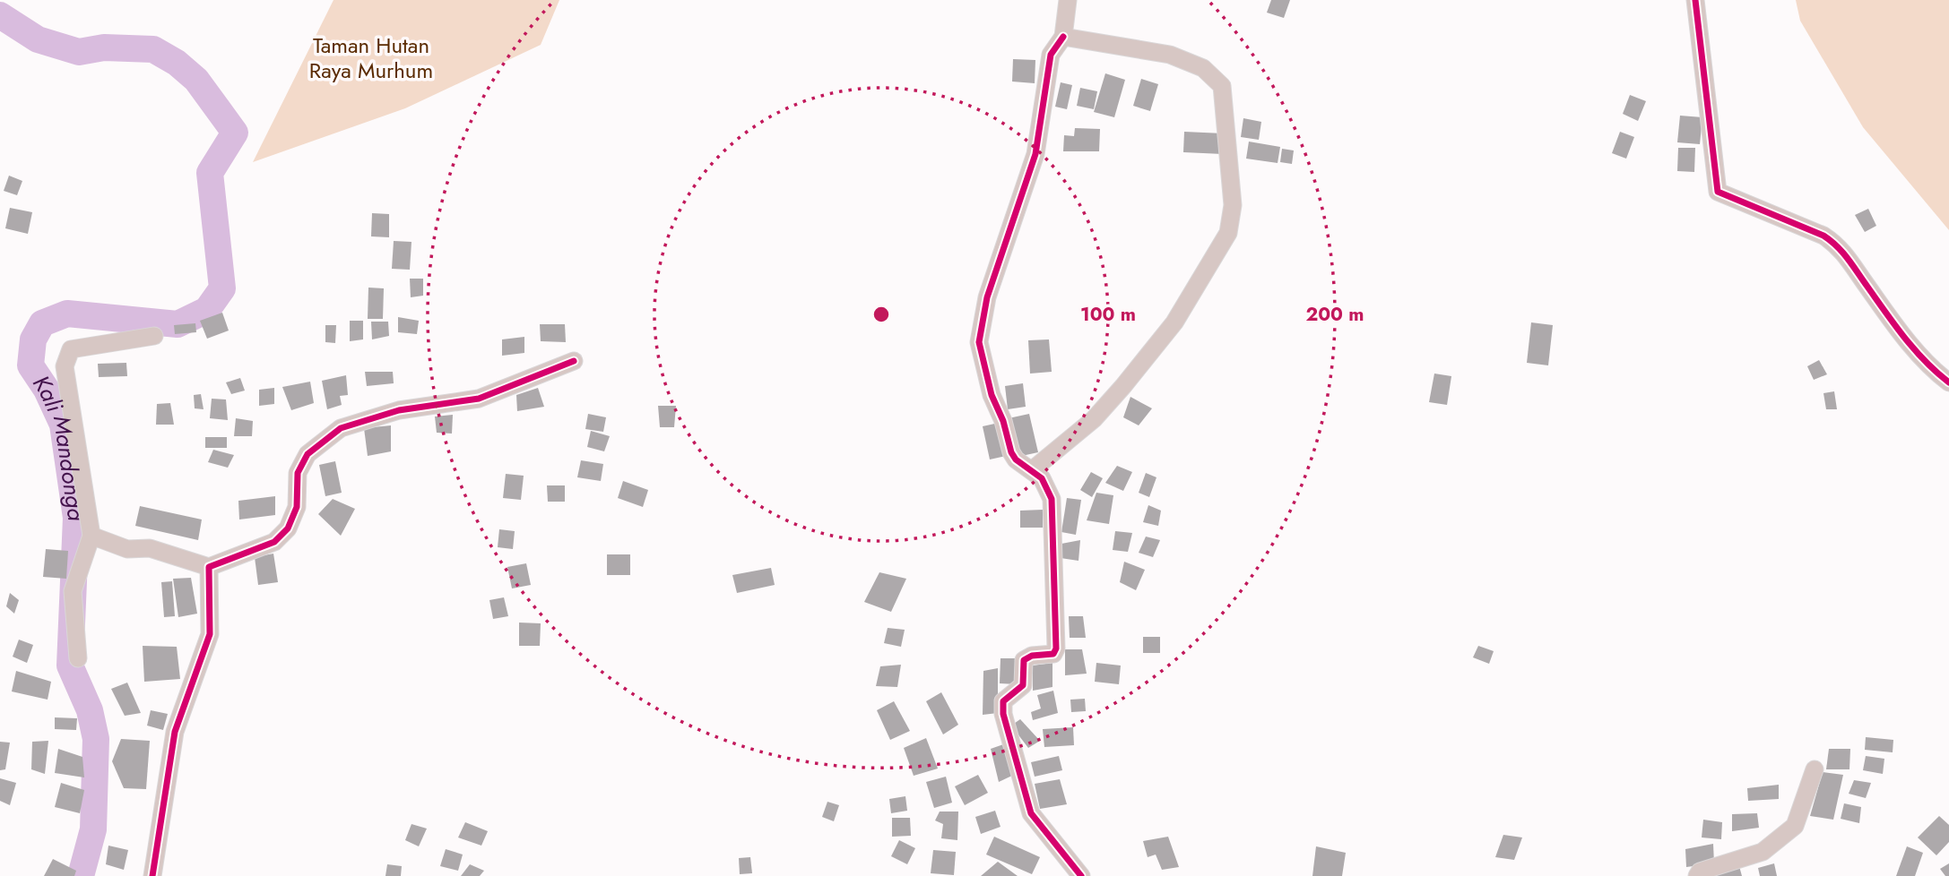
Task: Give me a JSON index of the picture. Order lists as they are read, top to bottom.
{
  "water": ["Kali Mandonga"],
  "parks": ["Taman Hutan Raya Murhum"],
  "rings": ["100 m", "200 m"]
}
